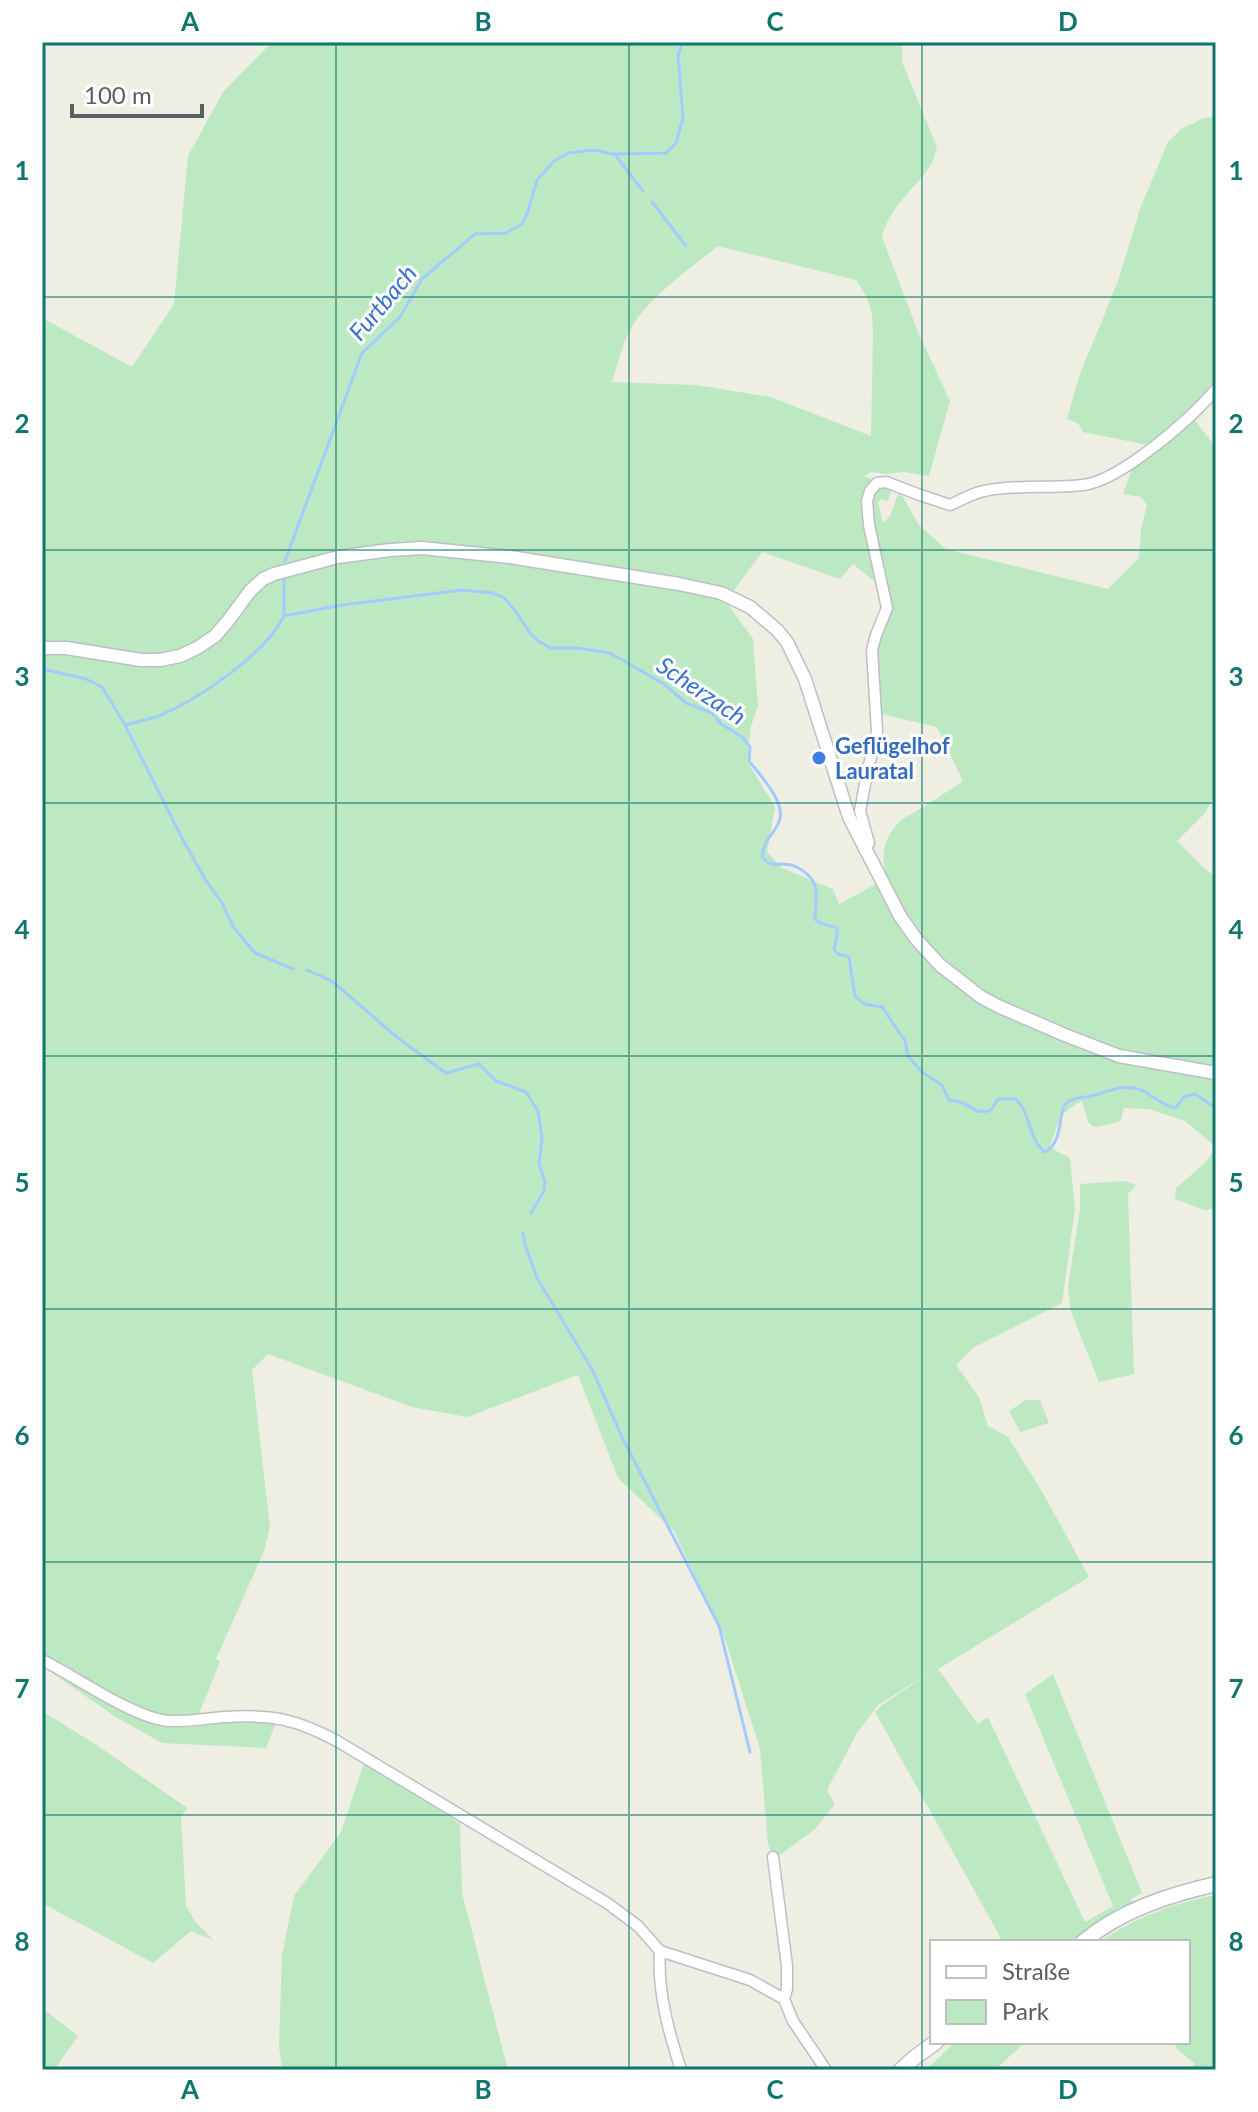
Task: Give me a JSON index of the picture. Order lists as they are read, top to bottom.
{
  "water": ["Furtbach", "Scherzach"],
  "places": ["Geflügelhof Lauratal"],
  "legend": ["Straße", "Park"],
  "scale_bar": "100 m",
  "grid": {
    "columns": [
      "A",
      "B",
      "C",
      "D"
    ],
    "rows": [
      "1",
      "2",
      "3",
      "4",
      "5",
      "6",
      "7",
      "8"
    ]
  }
}
